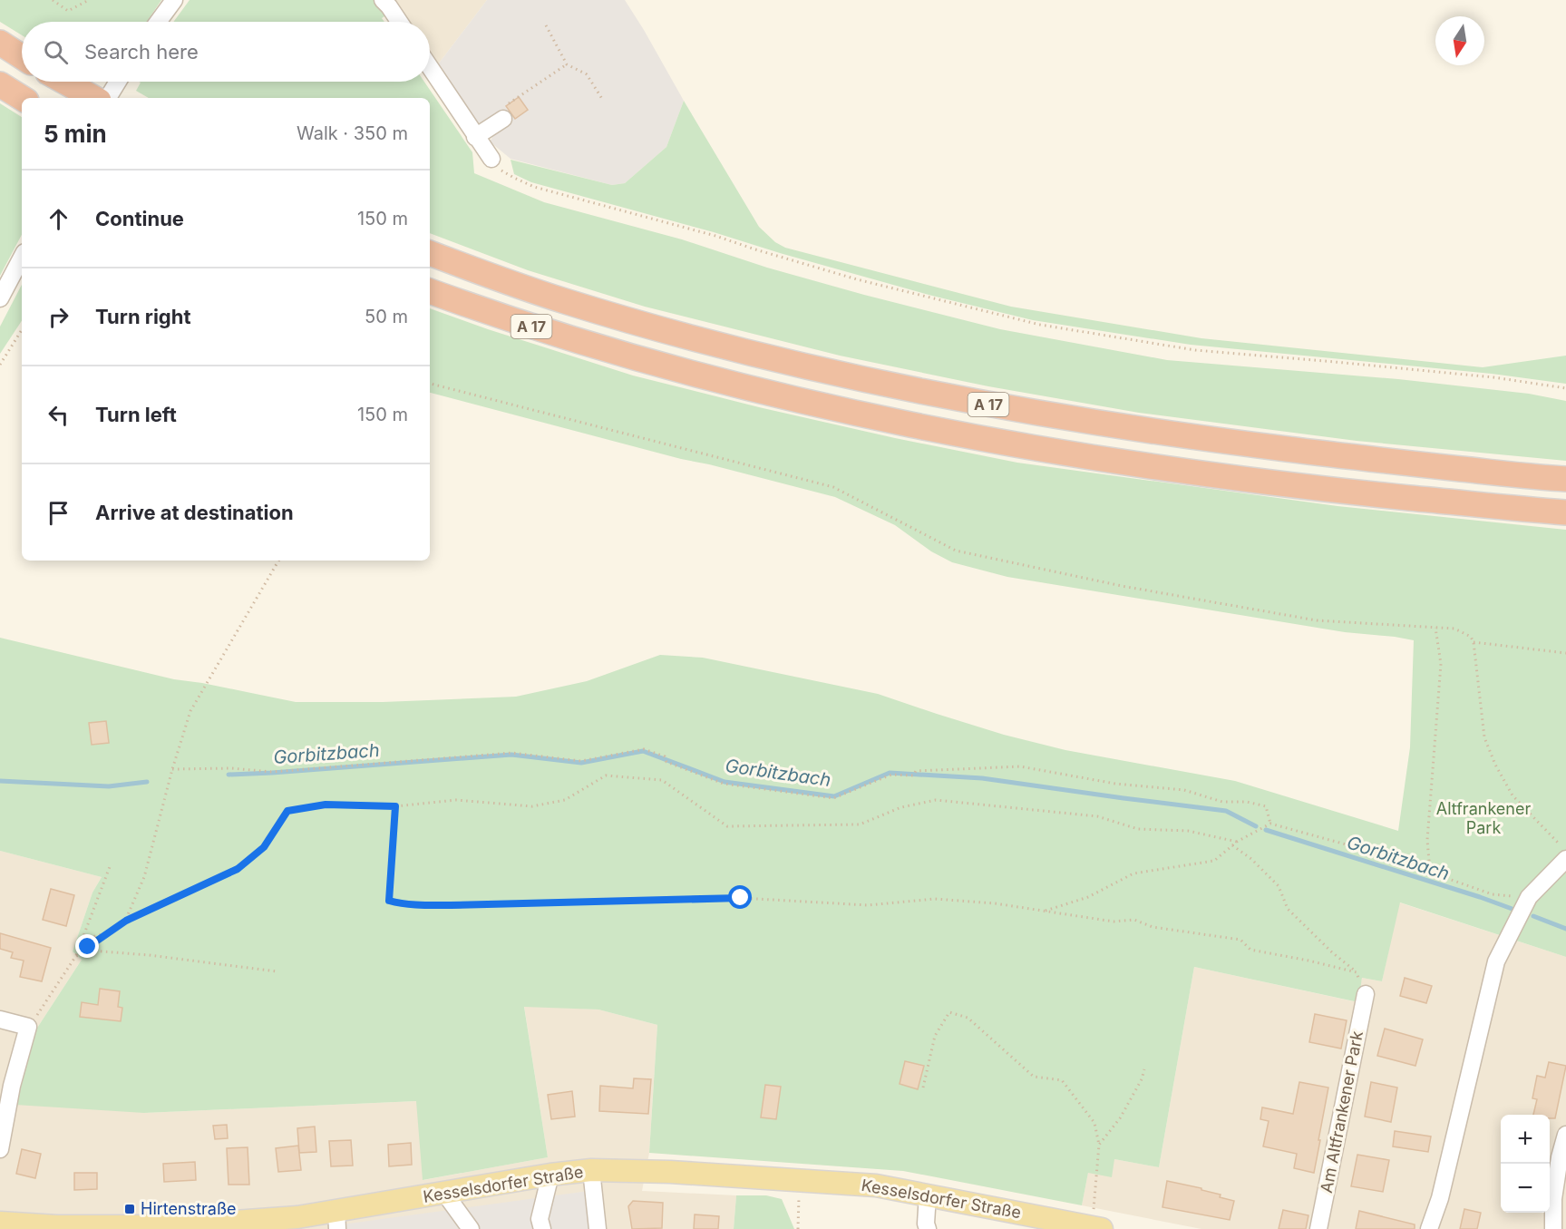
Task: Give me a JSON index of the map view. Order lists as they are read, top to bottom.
{
  "streets": {
    "highway": ["A 17"],
    "main road": ["Kesselsdorfer Straße"],
    "street": ["Am Altfrankener Park"]
  },
  "water": ["Gorbitzbach"],
  "parks": ["Altfrankener Park"],
  "places": {
    "transit": ["Hirtenstraße"]
  },
  "north": "bottom",
  "page": {
    "search": "Search here",
    "heading": ["5 min", "Walk · 350 m"],
    "list": [
      ["Continue", "150 m"],
      ["Turn right", "50 m"],
      ["Turn left", "150 m"],
      "Arrive at destination"
    ],
    "map_buttons": ["+", "−"]
  }
}
